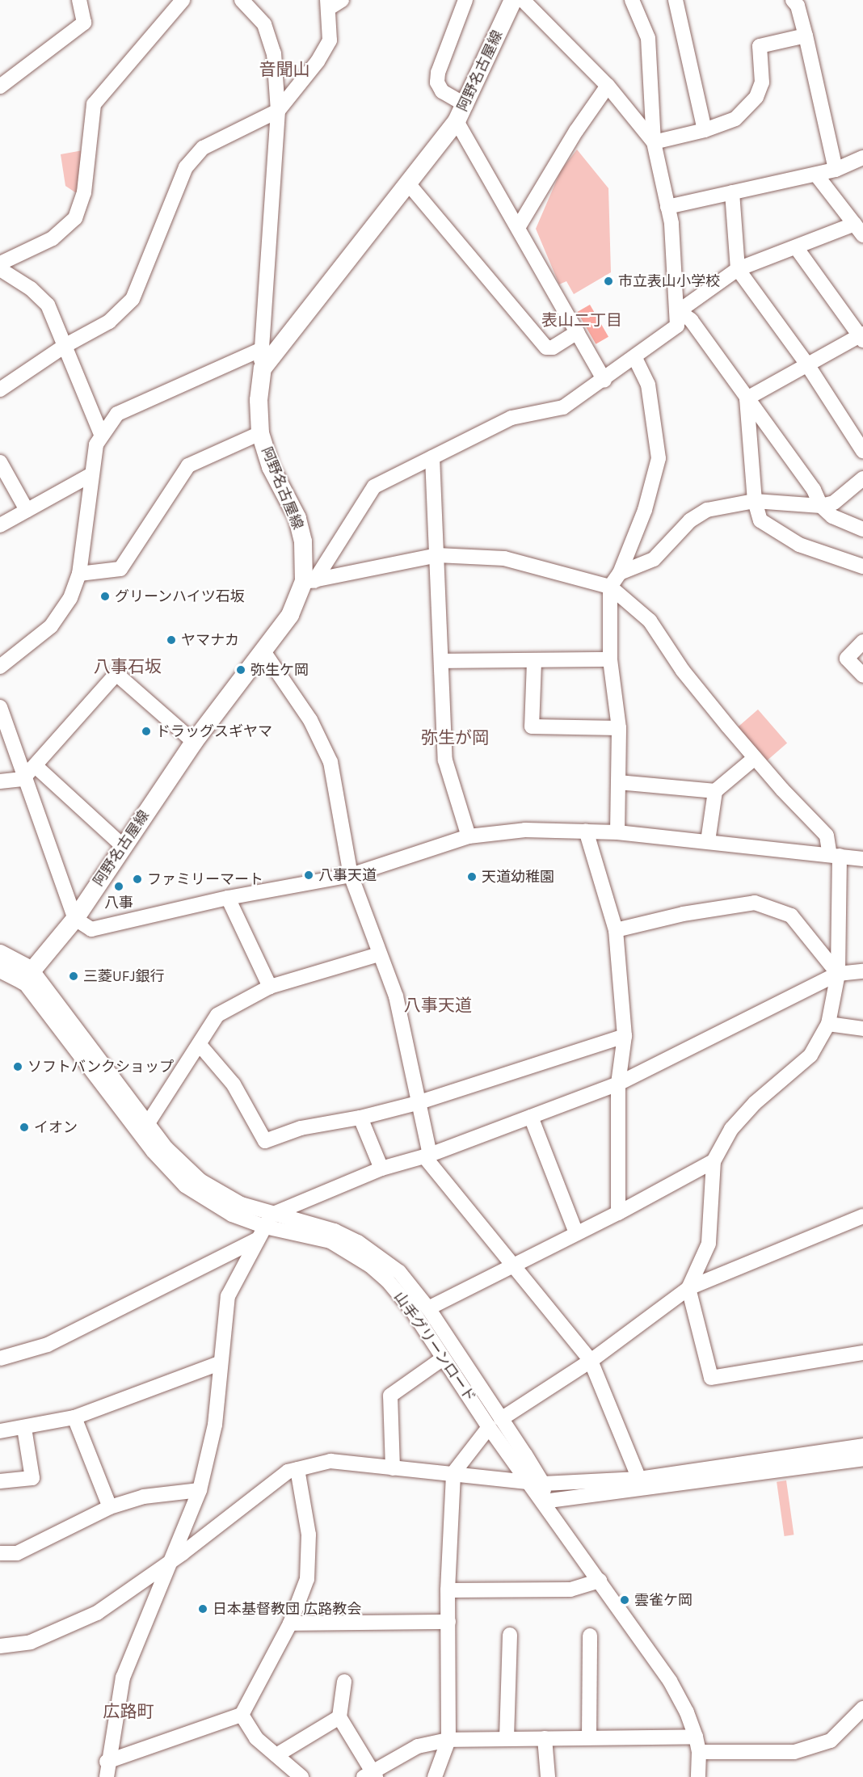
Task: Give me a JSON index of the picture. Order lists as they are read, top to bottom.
{
  "streets": {
    "main road": ["阿野名古屋線"],
    "street": ["山手グリーンロード"]
  },
  "crossings": [
    ["阿野名古屋線", "山手グリーンロード"]
  ],
  "districts": [
    "音聞山",
    "表山二丁目",
    "八事石坂",
    "弥生が岡",
    "八事天道",
    "広路町"
  ],
  "places": [
    "市立表山小学校",
    "グリーンハイツ石坂",
    "ヤマナカ",
    "弥生ケ岡",
    "ドラッグスギヤマ",
    "八事天道",
    "天道幼稚園",
    "ファミリーマート",
    "八事",
    "三菱UFJ銀行",
    "ソフトバンクショップ",
    "イオン",
    "雲雀ケ岡",
    "日本基督教団 広路教会"
  ]
}
